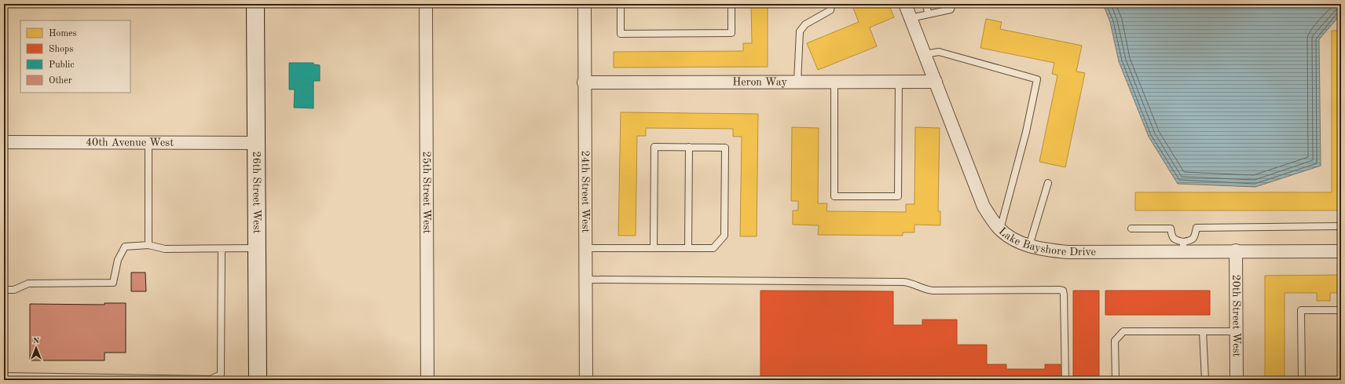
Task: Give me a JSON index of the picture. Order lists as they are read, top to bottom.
{
  "streets": {
    "street": [
      "Heron Way",
      "40th Avenue West",
      "25th Street West",
      "24th Street West",
      "26th Street West",
      "Lake Bayshore Drive",
      "20th Street West"
    ]
  },
  "crossings": [
    ["Heron Way", "24th Street West"],
    ["Heron Way", "Lake Bayshore Drive"],
    ["40th Avenue West", "26th Street West"],
    ["Lake Bayshore Drive", "20th Street West"]
  ],
  "legend": [
    "Homes",
    "Shops",
    "Public",
    "Other"
  ],
  "north": "top"
}
